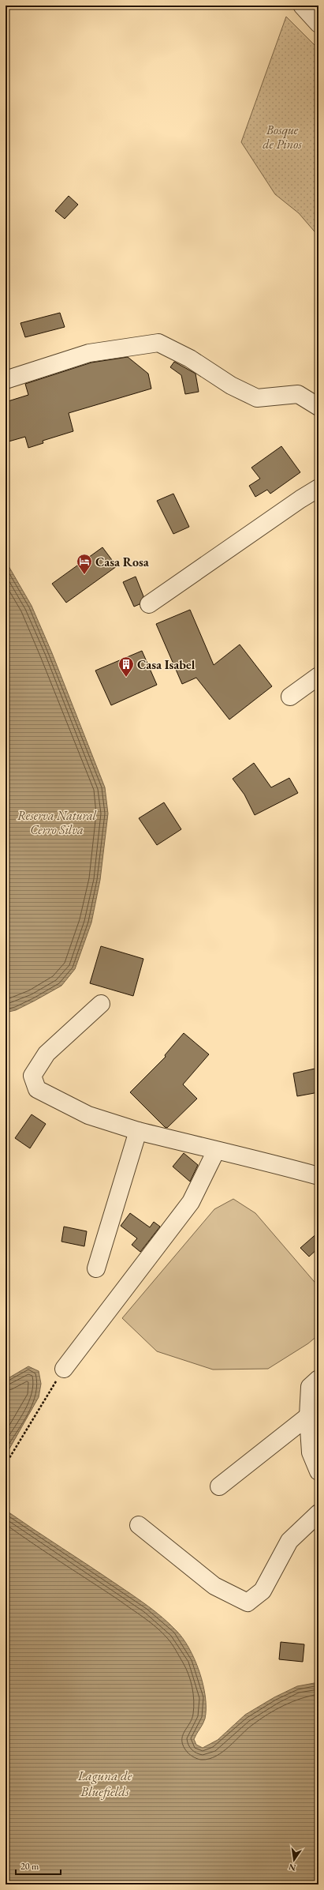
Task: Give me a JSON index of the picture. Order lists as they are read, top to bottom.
{
  "water": ["Laguna de Bluefields"],
  "parks": ["Bosque de Pinos", "Reserva Natural Cerro Silva"],
  "places": {
    "hotel": ["Casa Rosa"],
    "building": ["Casa Isabel"]
  },
  "scale_bar": "20 m",
  "north": "bottom"
}
